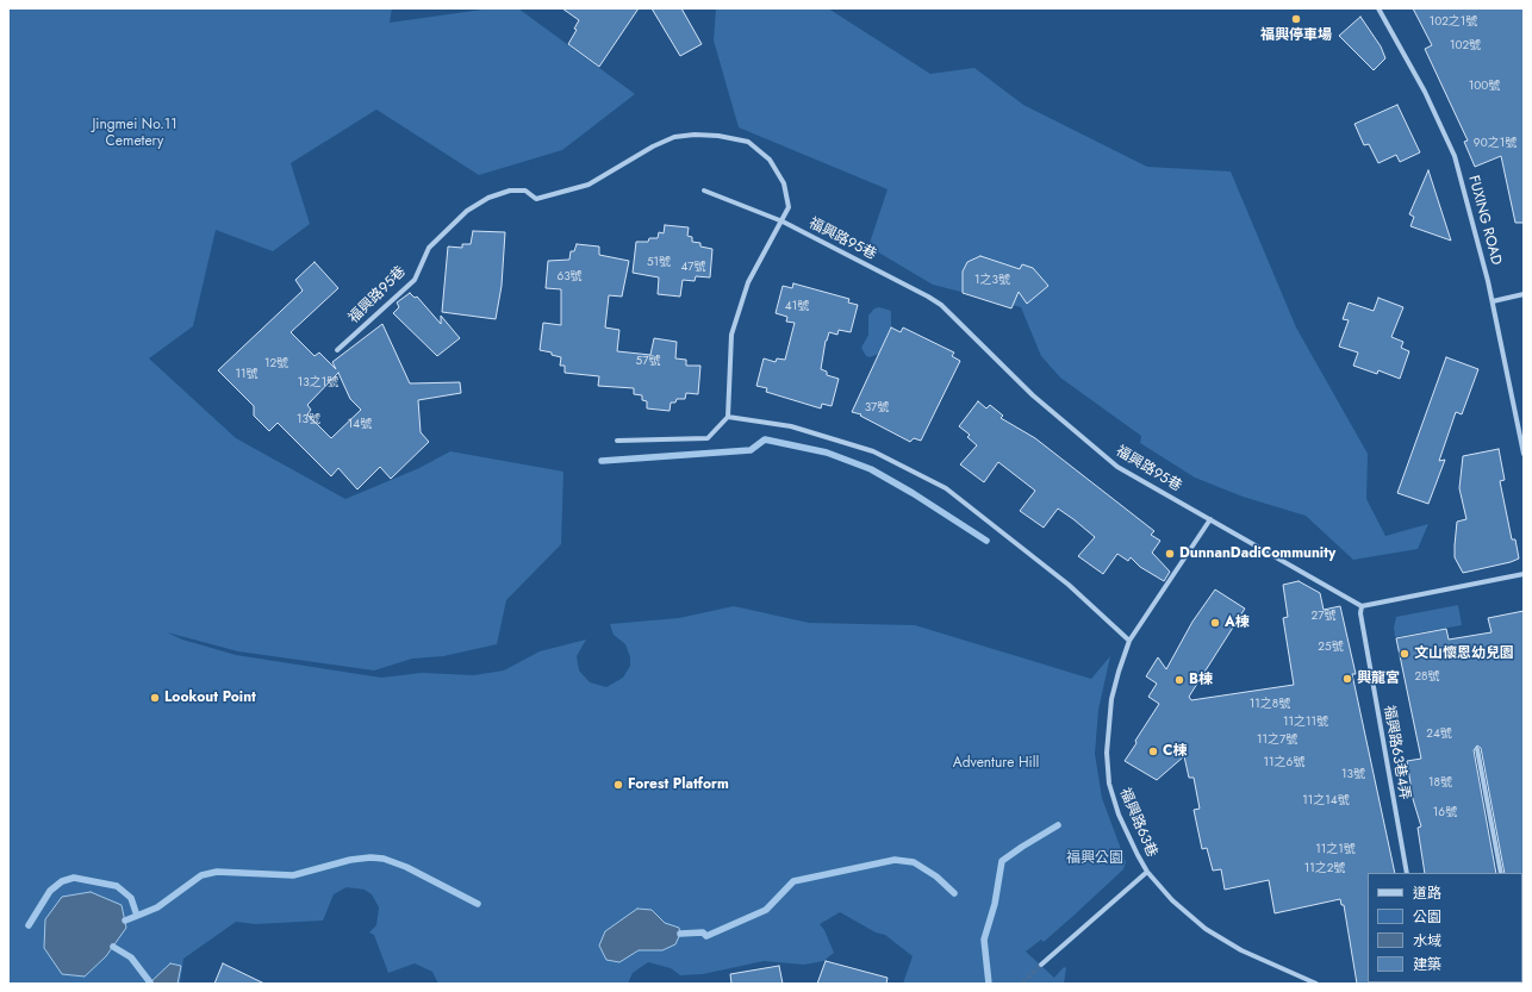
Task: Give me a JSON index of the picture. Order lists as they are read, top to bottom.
{
  "streets": {
    "street": [
      "FUXING ROAD",
      "福興路95巷",
      "福興路63巷4弄",
      "福興路63巷"
    ]
  },
  "crossings": [
    ["福興路95巷", "福興路63巷4弄"],
    ["福興路95巷", "福興路63巷"]
  ],
  "parks": ["Jingmei No.11 Cemetery", "Adventure Hill", "福興公園"],
  "places": [
    "福興停車場",
    "DunnanDadiCommunity",
    "A棟",
    "文山懷恩幼兒園",
    "興龍宮",
    "B棟",
    "Lookout Point",
    "C棟",
    "Forest Platform"
  ],
  "house_numbers": [
    "102之1號",
    "102號",
    "100號",
    "90之1號",
    "51號",
    "47號",
    "63號",
    "1之3號",
    "41號",
    "57號",
    "12號",
    "11號",
    "13之1號",
    "37號",
    "13號",
    "14號",
    "27號",
    "25號",
    "28號",
    "11之8號",
    "11之11號",
    "24號",
    "11之7號",
    "11之6號",
    "13號",
    "18號",
    "11之14號",
    "16號",
    "11之1號",
    "11之2號"
  ],
  "legend": [
    "道路",
    "公園",
    "水域",
    "建築"
  ]
}
